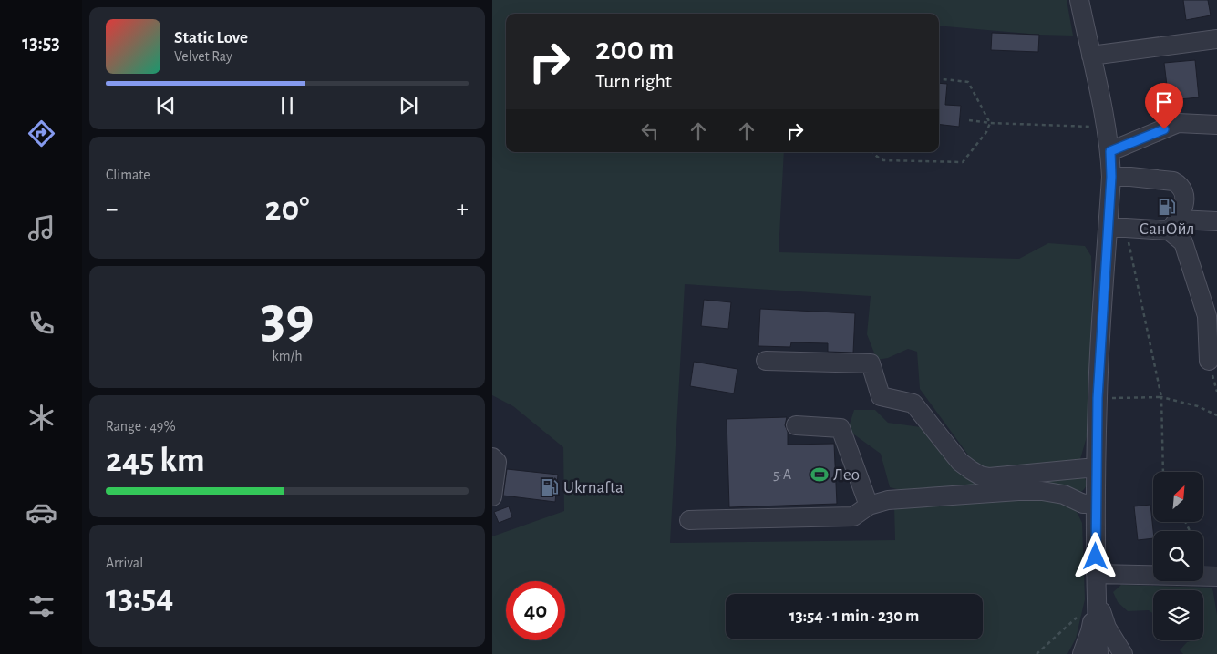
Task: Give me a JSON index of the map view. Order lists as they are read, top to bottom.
{
  "places": {
    "fuel station": ["СанОйл", "Ukrnafta"],
    "sports": ["Лео"]
  },
  "house_numbers": ["5-А"],
  "north": "top right",
  "page": {
    "tabs": "13:53",
    "turn": ["200 m", "Turn right"],
    "song": ["Static Love", "Velvet Ray"],
    "tile": [
      "Climate",
      ["39", "km/h"],
      ["Range · 49%", "245 km"],
      ["Arrival", "13:54"]
    ],
    "heat": ["−", "20°", "+"],
    "limit": "40",
    "trip": "13:54 · 1 min · 230 m"
  }
}
